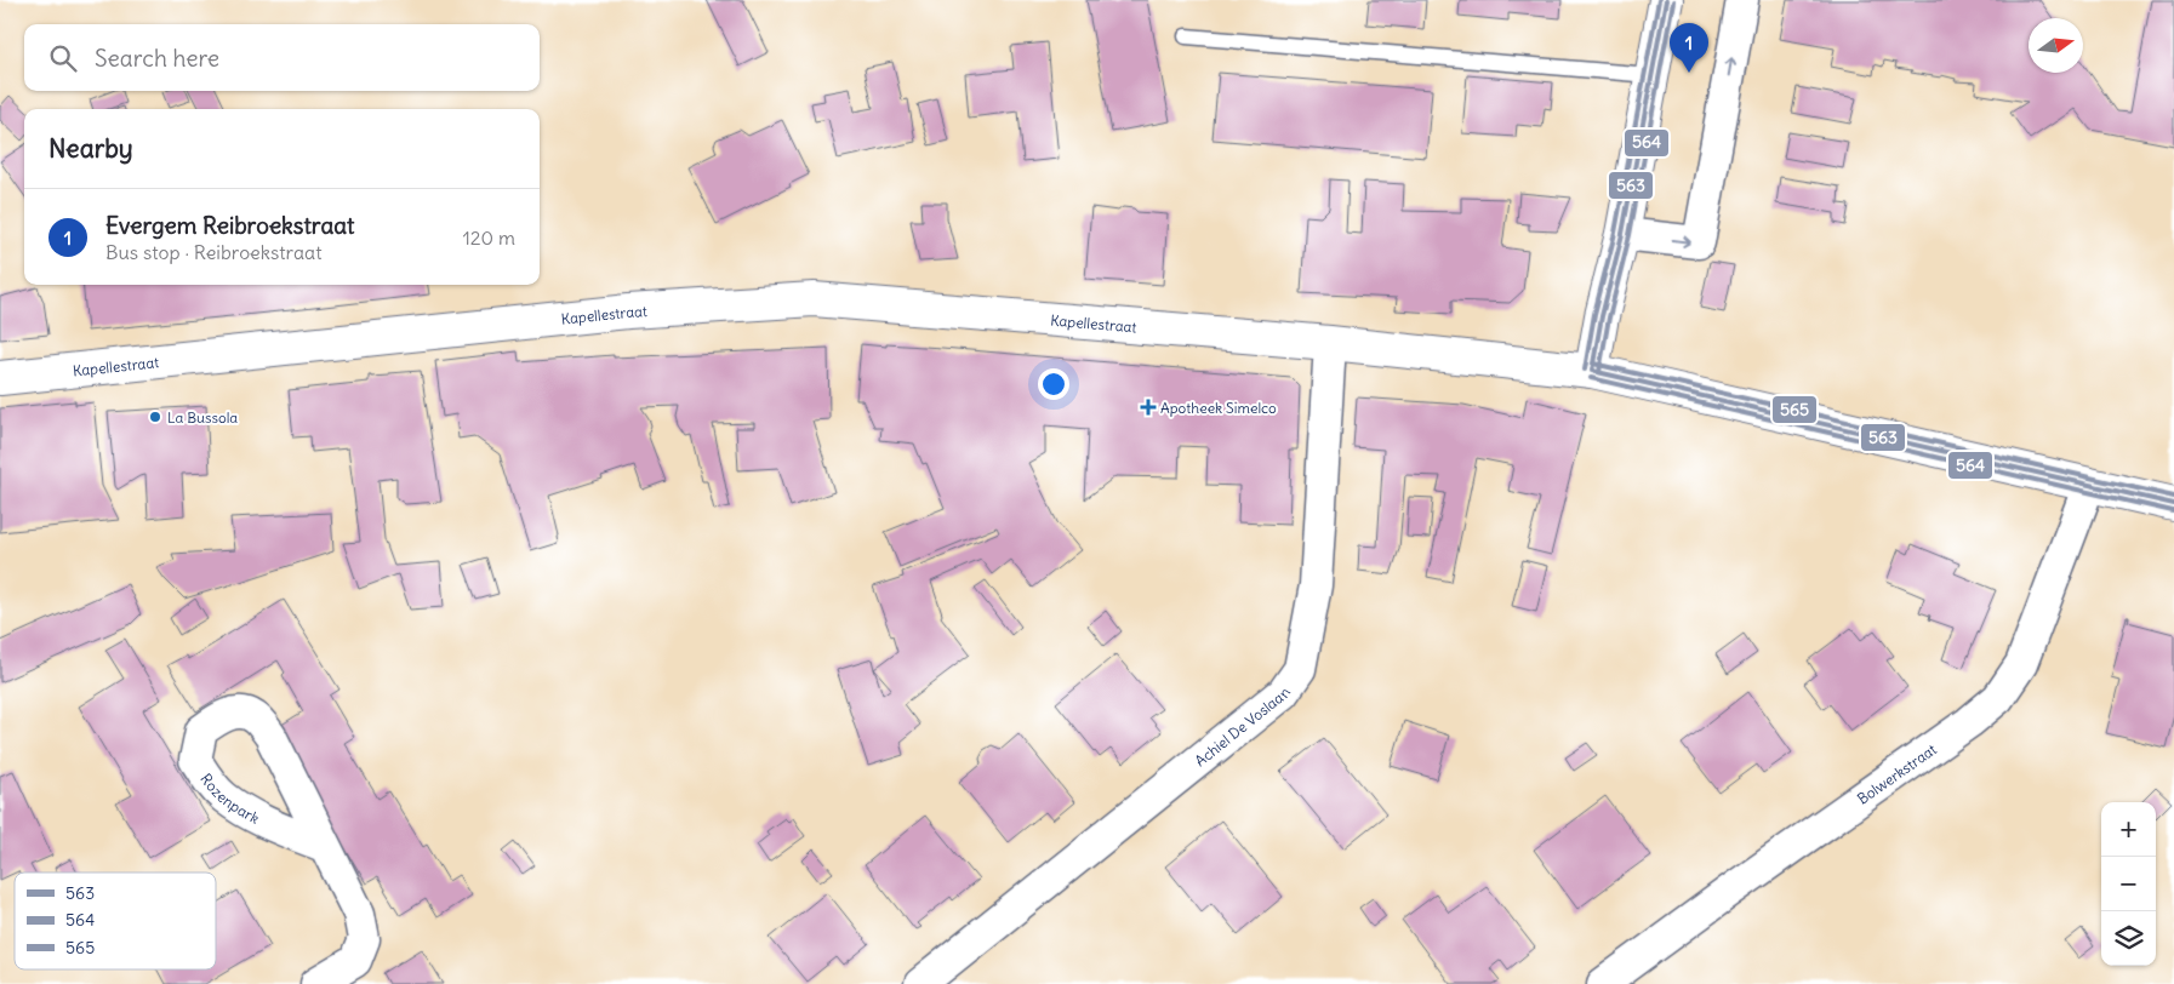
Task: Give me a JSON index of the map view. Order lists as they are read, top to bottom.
{
  "streets": {
    "street": ["Kapellestraat", "Achiel De Voslaan", "Bolwerkstraat"]
  },
  "crossings": [
    ["Kapellestraat", "Achiel De Voslaan"],
    ["Kapellestraat", "Bolwerkstraat"]
  ],
  "places": {
    "health": ["Apotheek Simelco"],
    "other": ["La Bussola"]
  },
  "lines": ["transit line 563", "transit line 565", "transit line 564"],
  "legend": ["563", "564", "565"],
  "north": "right",
  "page": {
    "pins": "1",
    "search": "Search here",
    "heading": "Nearby",
    "list": [
      {
        "mark": "1",
        "name": "Evergem Reibroekstraat",
        "note": "Bus stop · Reibroekstraat",
        "value": "120 m"
      }
    ],
    "map_buttons": ["+", "−"]
  }
}
